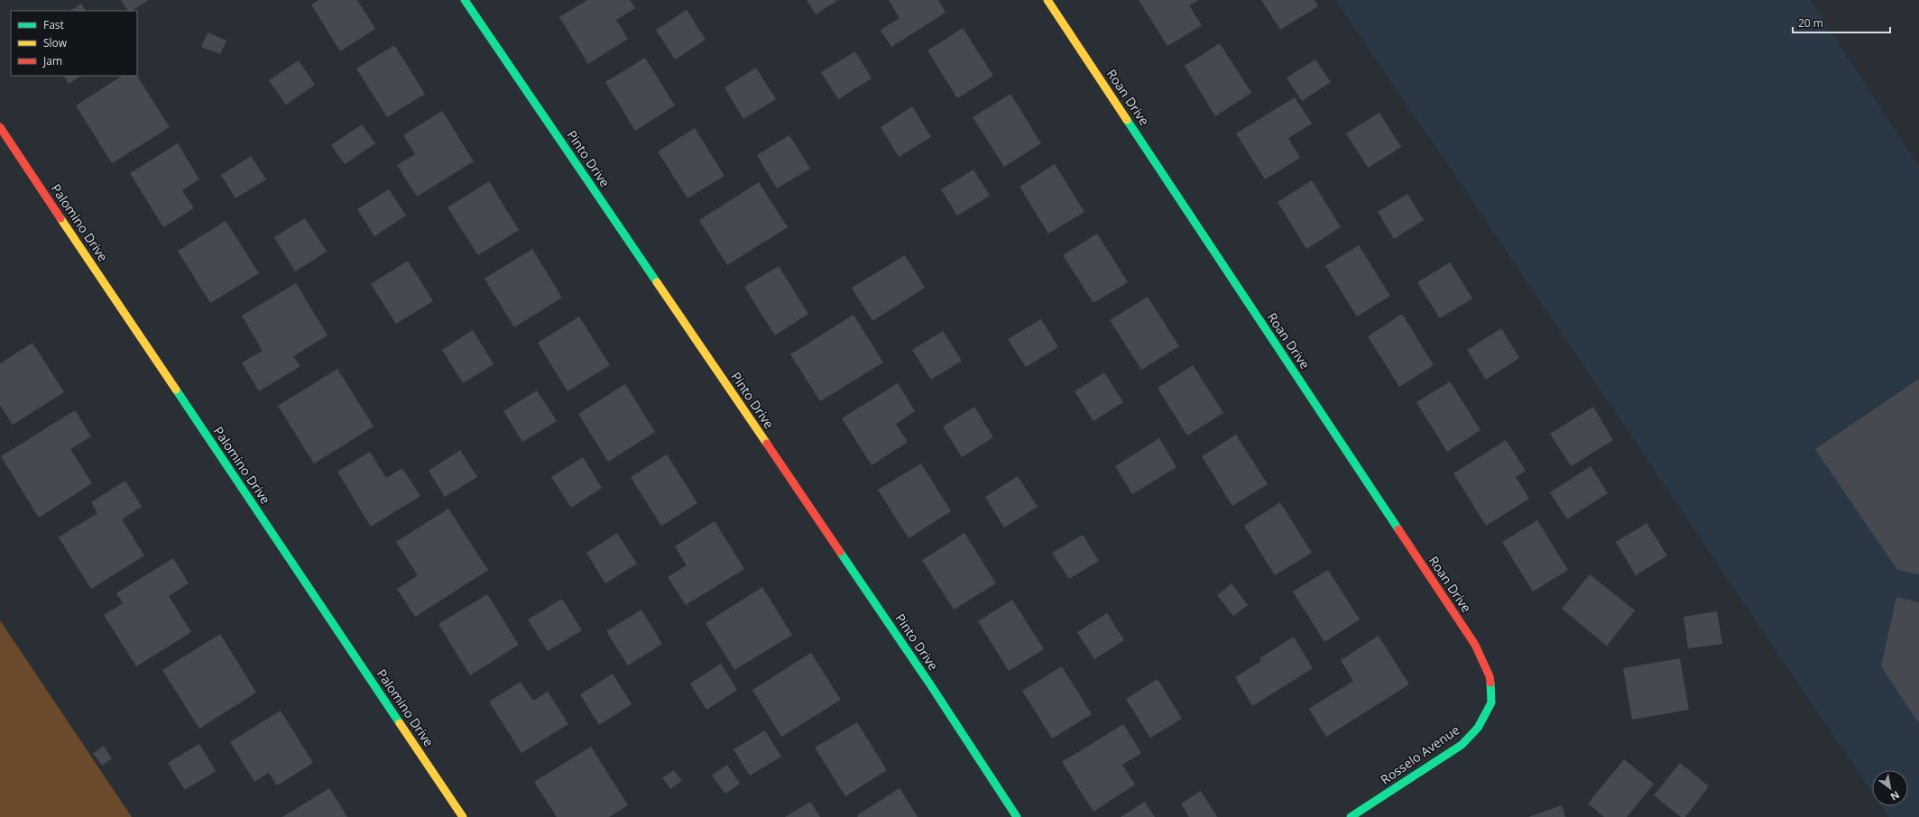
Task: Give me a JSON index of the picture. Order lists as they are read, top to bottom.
{
  "streets": {
    "street": [
      "Roan Drive",
      "Pinto Drive",
      "Palomino Drive",
      "Rosselo Avenue"
    ]
  },
  "crossings": [
    ["Roan Drive", "Rosselo Avenue"]
  ],
  "legend": ["Fast", "Slow", "Jam"],
  "scale_bar": "20 m",
  "north": "bottom right"
}
